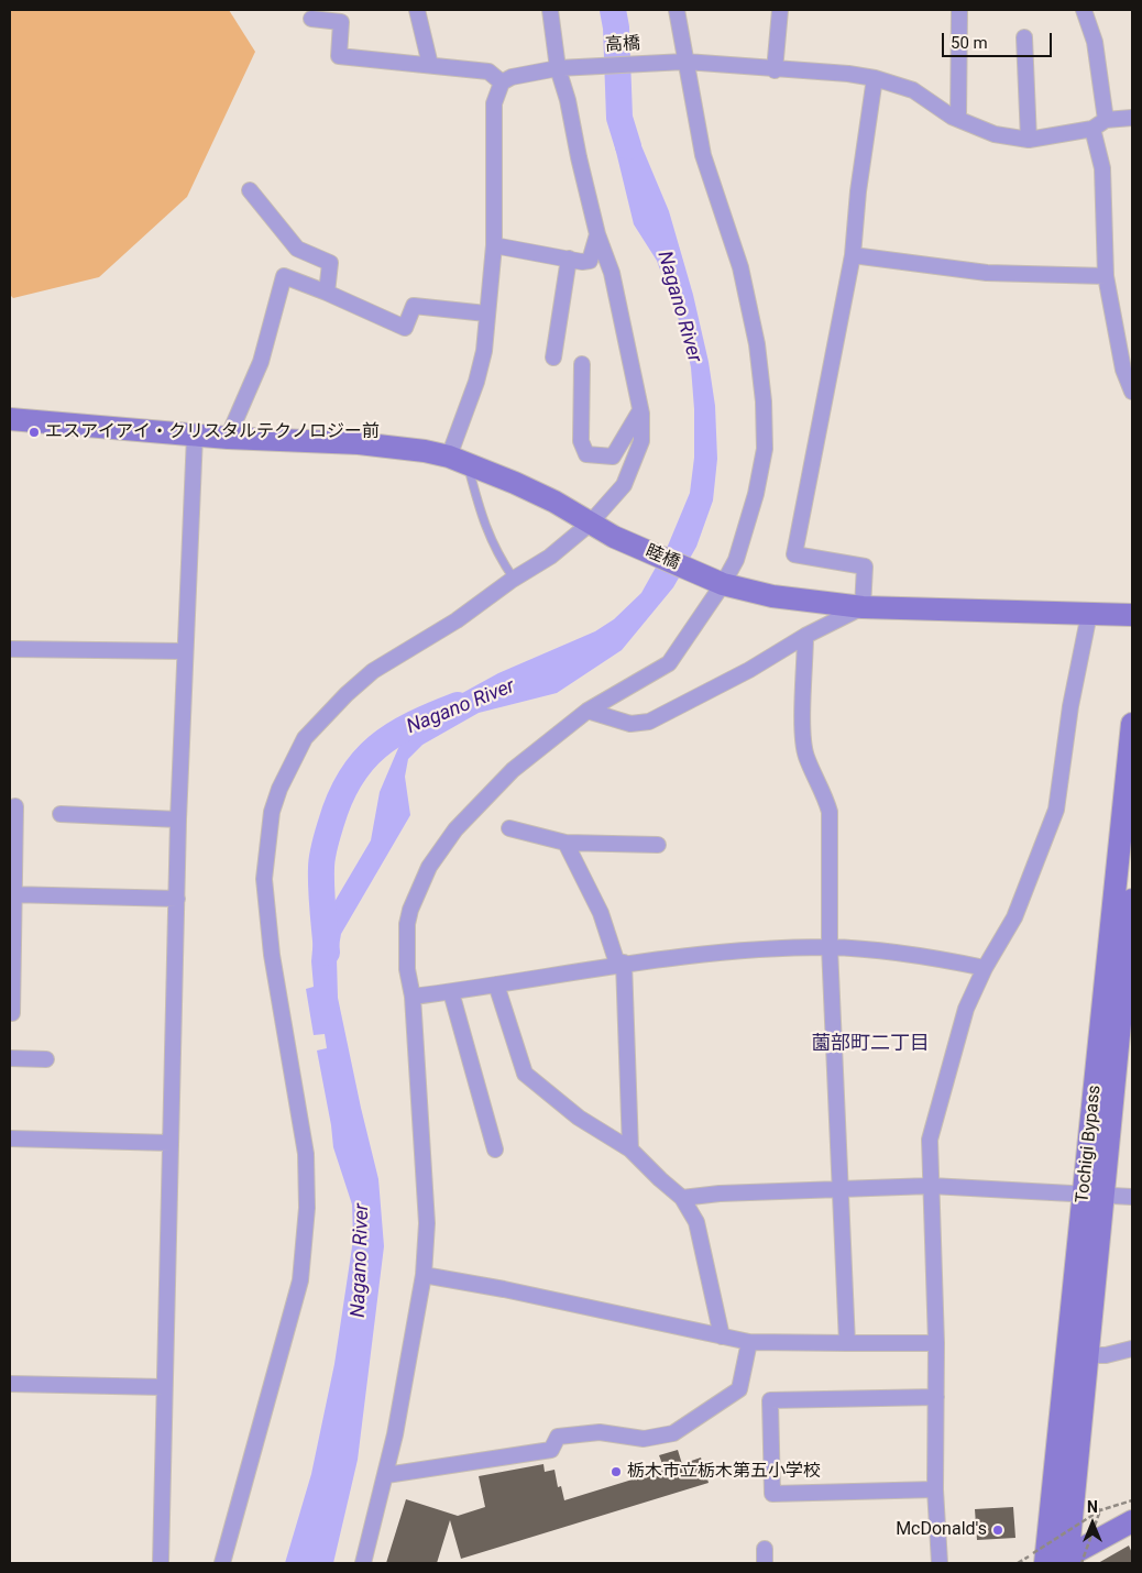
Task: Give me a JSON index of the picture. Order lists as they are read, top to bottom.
{
  "streets": {
    "main road": ["睦橋", "Tochigi Bypass"],
    "street": ["高橋"]
  },
  "districts": ["薗部町二丁目"],
  "water": ["Nagano River"],
  "places": ["エスアイアイ・クリスタルテクノロジー前", "栃木市立栃木第五小学校", "McDonald's"],
  "scale_bar": "50 m",
  "north": "top"
}
